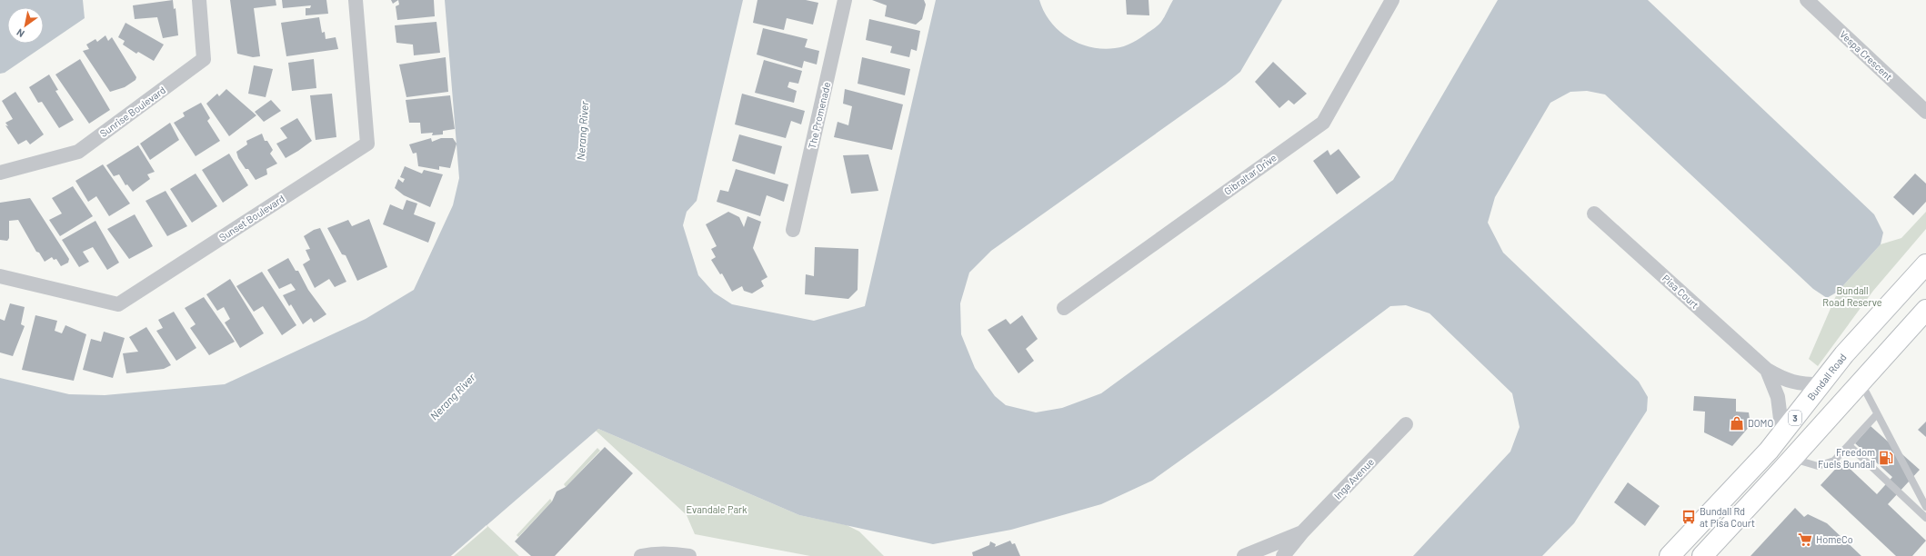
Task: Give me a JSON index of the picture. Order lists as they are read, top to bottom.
{
  "streets": {
    "main road": ["Bundall Road", "3"],
    "street": [
      "Vespa Crescent",
      "Sunrise Boulevard",
      "The Promenade",
      "Gibraltar Drive",
      "Sunset Boulevard",
      "Pisa Court",
      "Inga Avenue"
    ]
  },
  "crossings": [
    ["Pisa Court", "Bundall Road"]
  ],
  "water": ["Nerang River"],
  "parks": ["Bundall Road Reserve", "Evandale Park"],
  "places": {
    "shop": ["DOMO"],
    "fuel station": ["Freedom Fuels Bundall"],
    "bus stop": ["Bundall Rd at Pisa Court"],
    "supermarket": ["HomeCo"]
  },
  "north": "bottom left"
}
